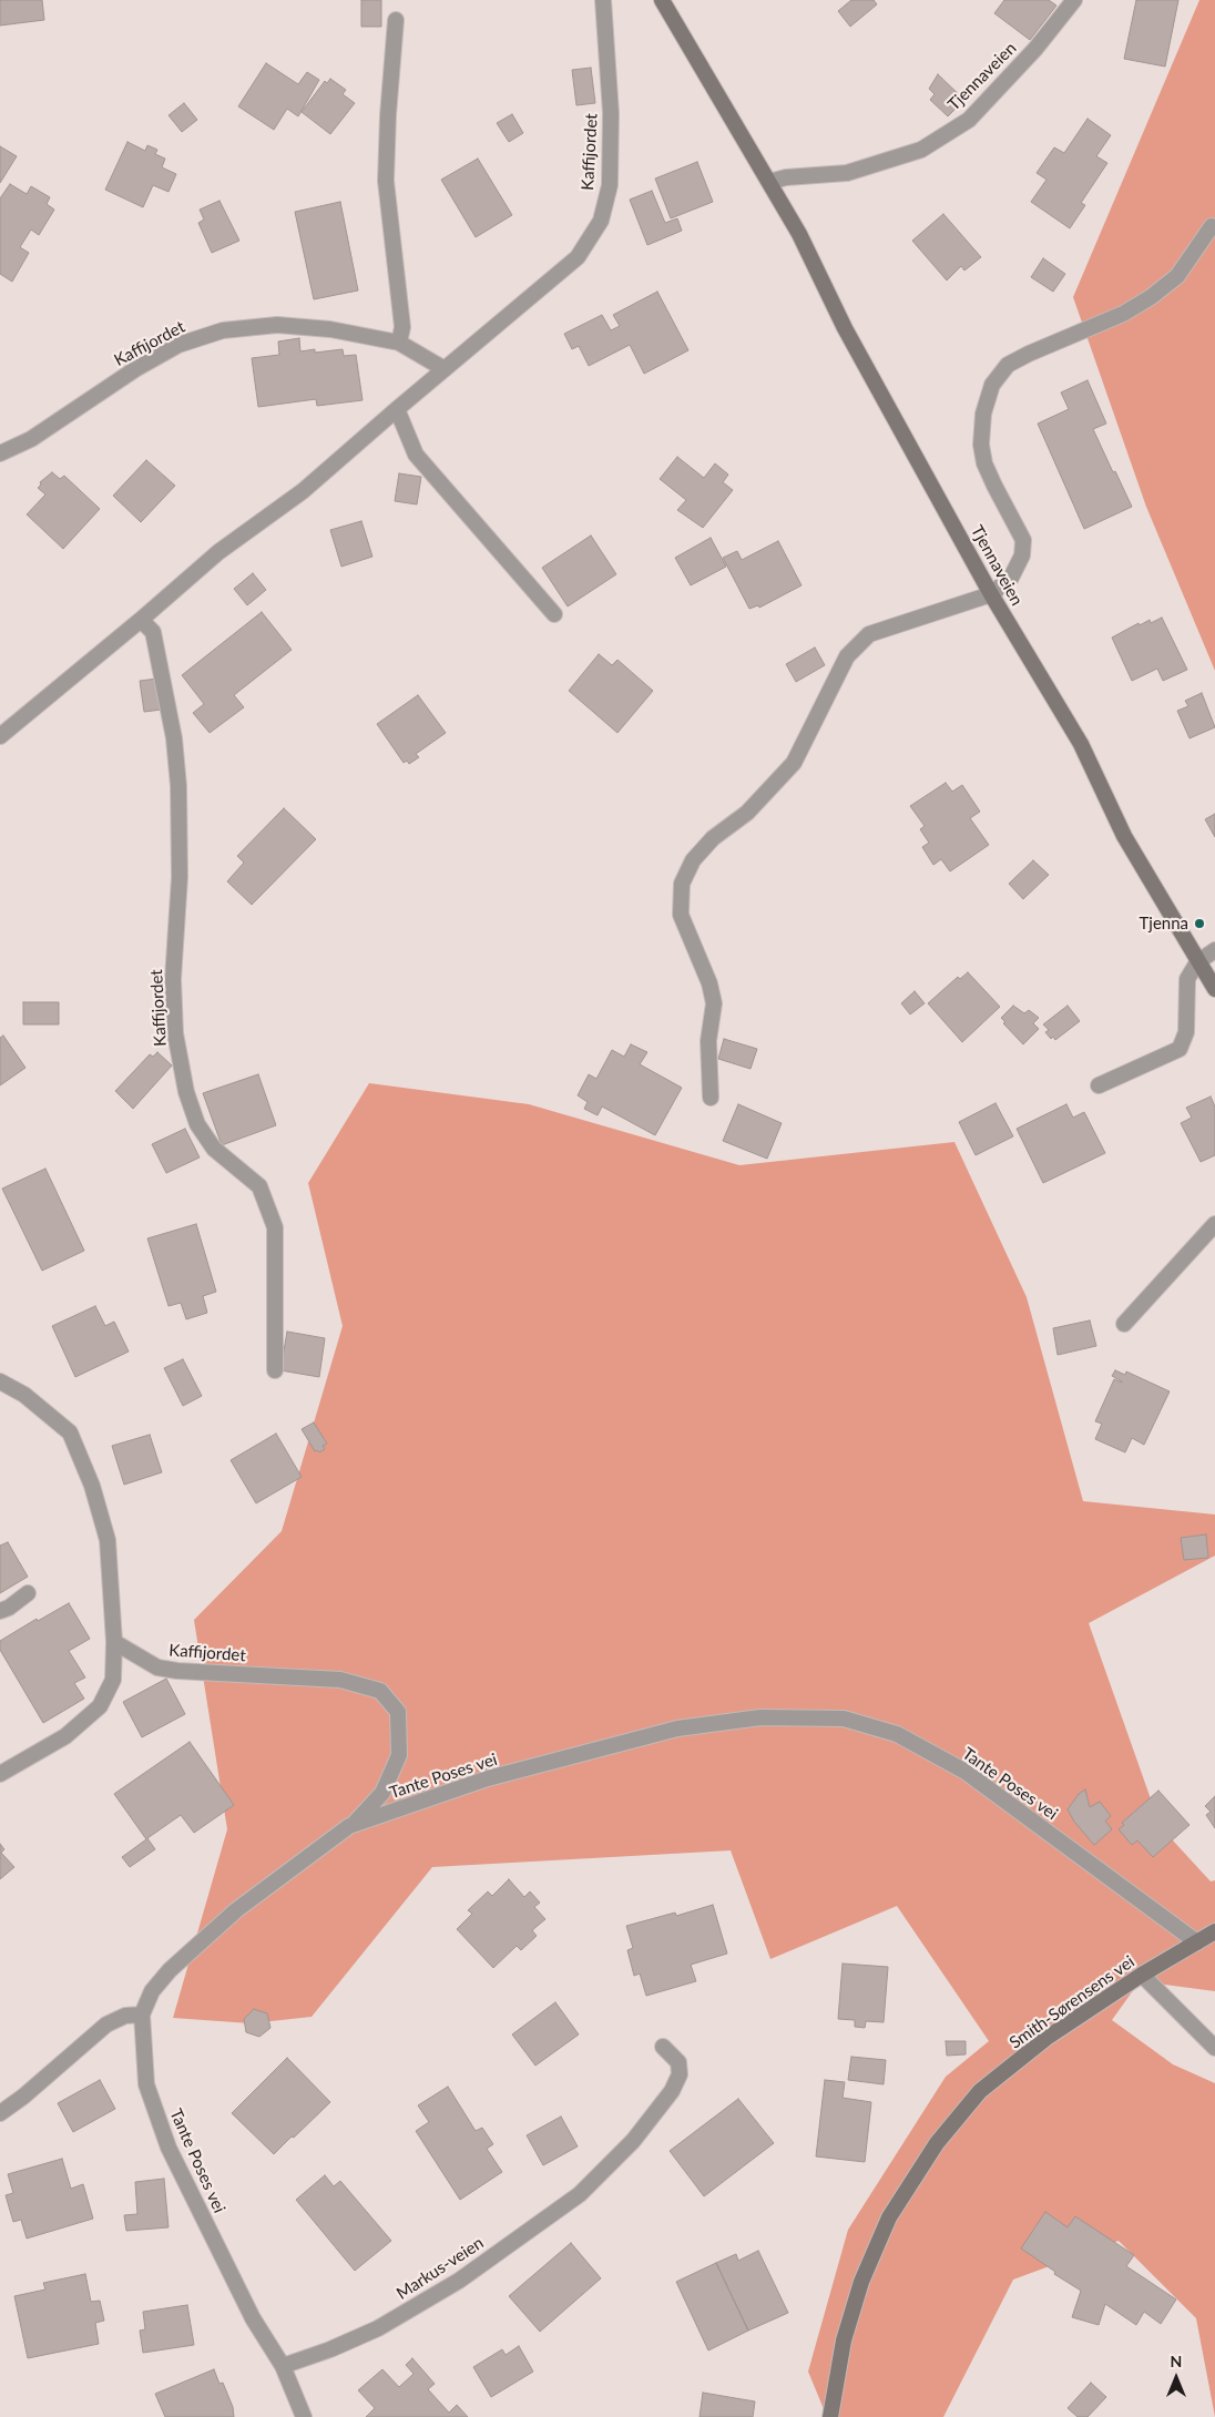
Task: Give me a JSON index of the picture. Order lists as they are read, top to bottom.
{
  "streets": {
    "main road": ["Tjennaveien", "Smith-Sørensens vei"],
    "street": ["Kaffijordet", "Tante Poses vei", "Markus-veien"]
  },
  "crossings": [
    ["Kaffijordet", "Tante Poses vei"],
    ["Tante Poses vei", "Smith-Sørensens vei"],
    ["Tante Poses vei", "Markus-veien"]
  ],
  "places": ["Tjenna"],
  "north": "top"
}
